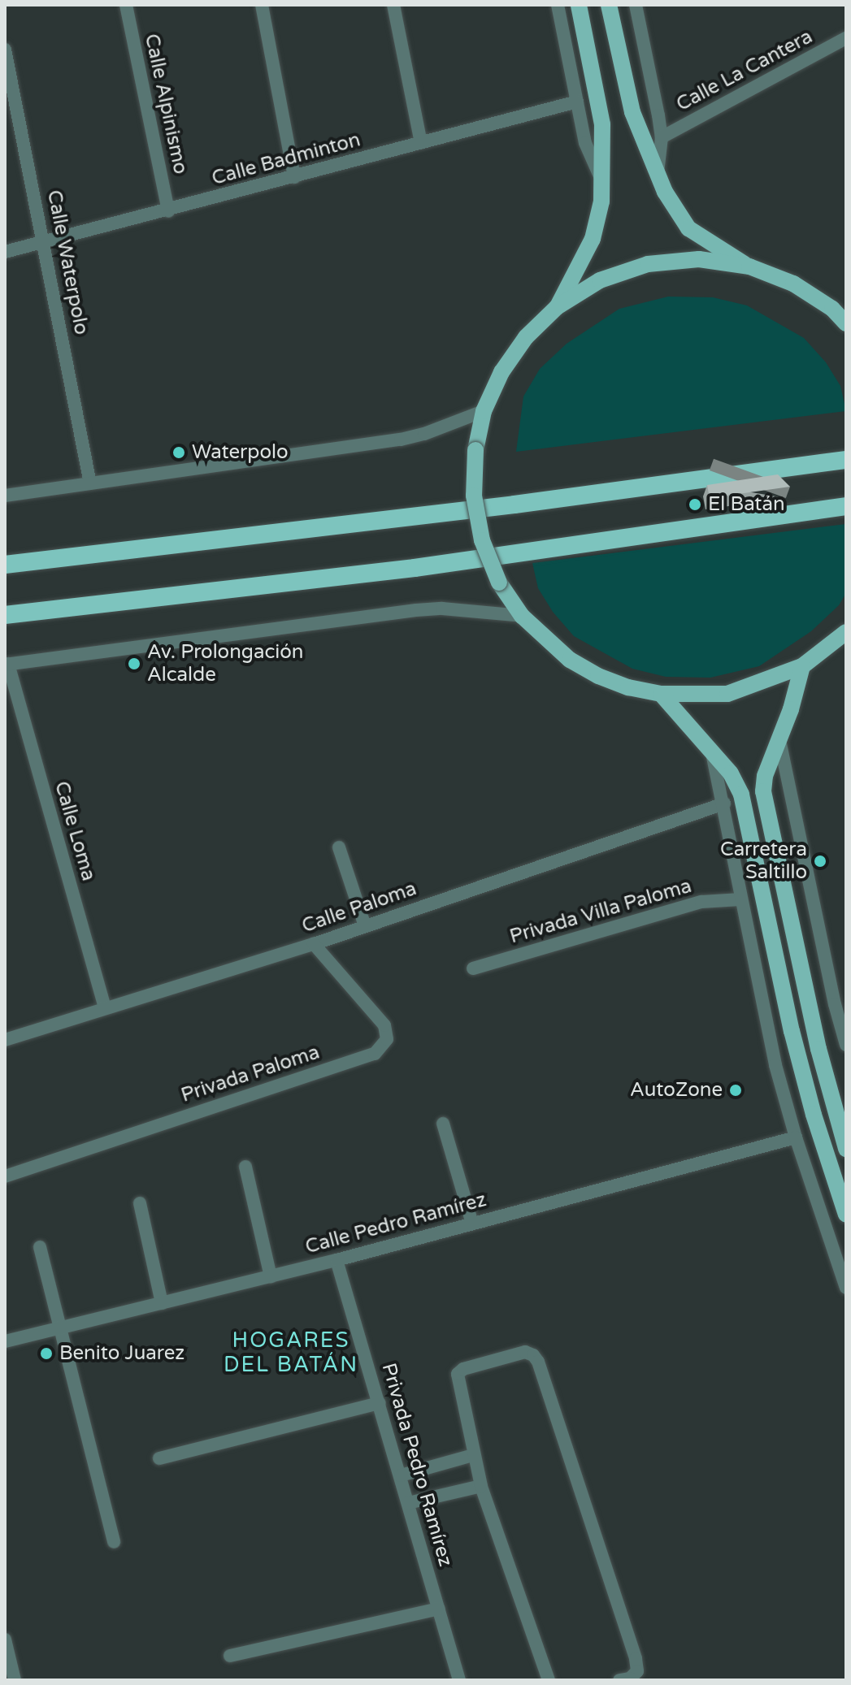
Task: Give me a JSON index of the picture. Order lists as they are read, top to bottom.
{
  "streets": {
    "street": [
      "Calle La Cantera",
      "Calle Alpinismo",
      "Calle Badminton",
      "Calle Waterpolo",
      "Calle Loma",
      "Calle Paloma",
      "Privada Villa Paloma",
      "Privada Paloma",
      "Calle Pedro Ramírez",
      "Privada Pedro Ramírez"
    ]
  },
  "crossings": [
    ["Calle Alpinismo", "Calle Badminton"],
    ["Calle Badminton", "Calle Waterpolo"],
    ["Calle Loma", "Calle Paloma"],
    ["Calle Paloma", "Privada Paloma"],
    ["Calle Pedro Ramírez", "Privada Pedro Ramírez"]
  ],
  "districts": ["HOGARES DEL BATÁN"],
  "places": [
    "Waterpolo",
    "El Batán",
    "Av. Prolongación Alcalde",
    "Carretera Saltillo",
    "AutoZone",
    "Benito Juarez"
  ]
}
